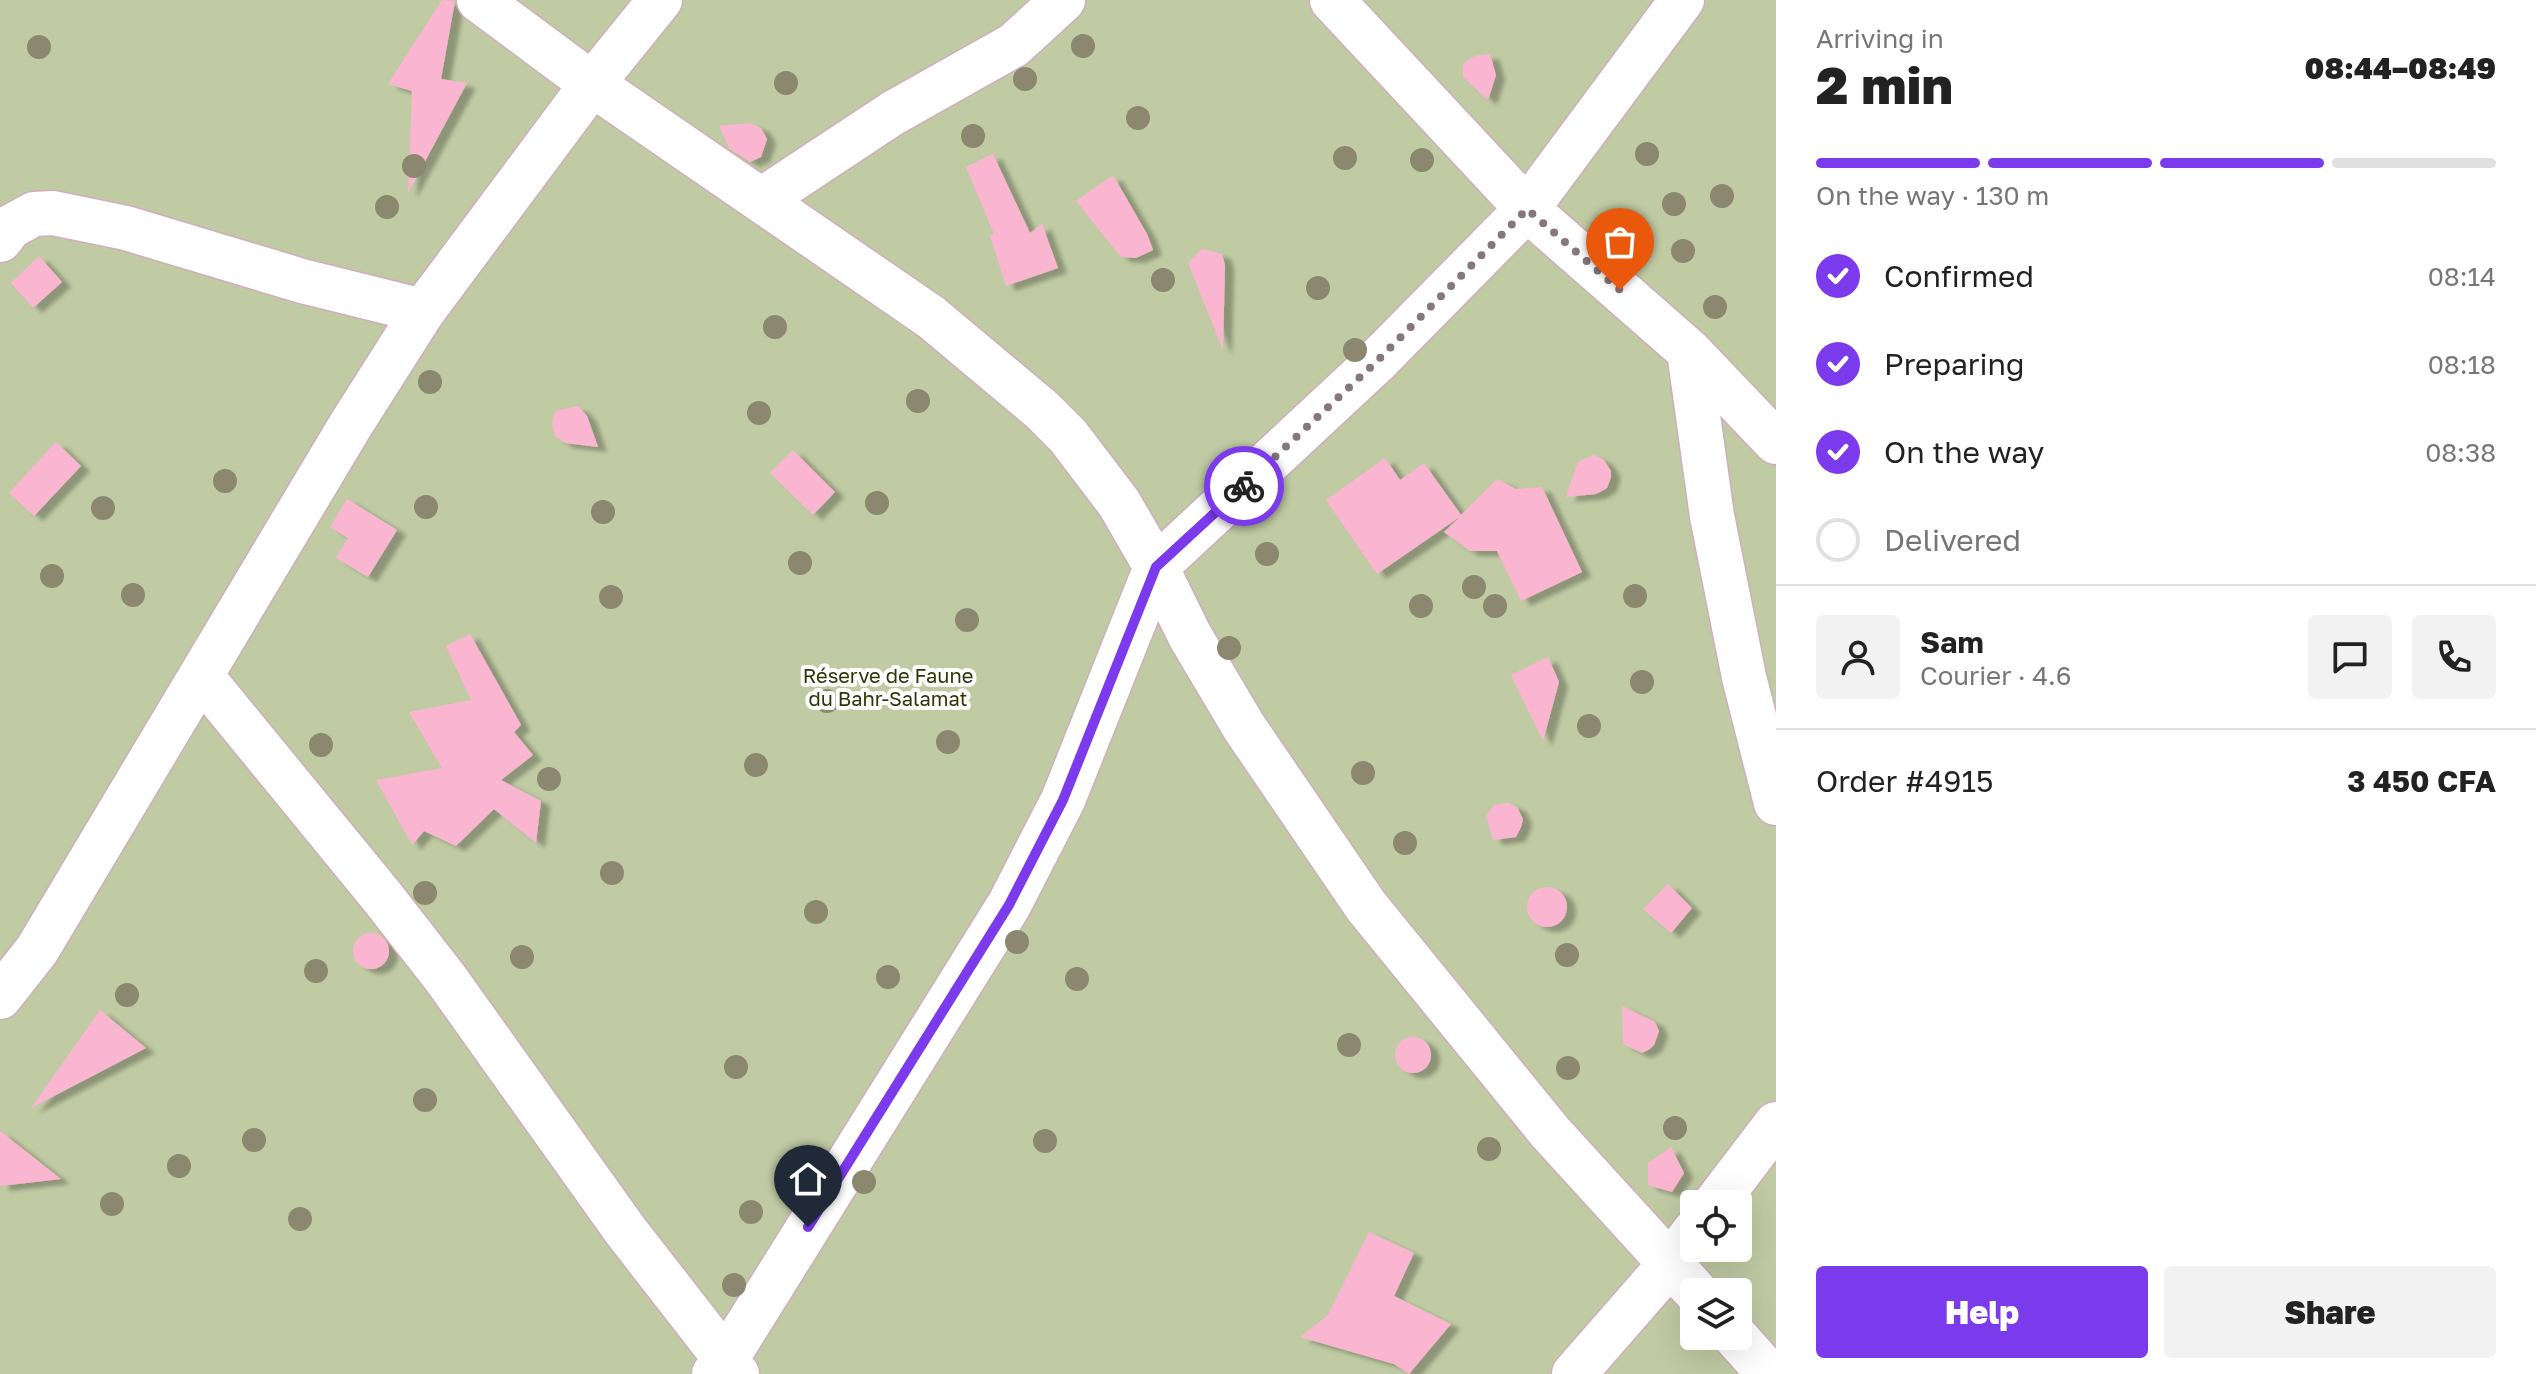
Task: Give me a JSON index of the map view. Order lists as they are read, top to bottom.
{
  "parks": ["Réserve de Faune du Bahr-Salamat"],
  "page": {
    "heading": ["2 min", "Arriving in", "08:44–08:49"],
    "panel": [
      "Sam",
      "Courier · 4.6",
      "Order #4915",
      "3 450 CFA"
    ],
    "bar": "On the way · 130 m",
    "list": [
      ["Confirmed", "08:14"],
      ["Preparing", "08:18"],
      ["On the way", "08:38"],
      "Delivered"
    ],
    "buttons": ["Help", "Share"]
  }
}
